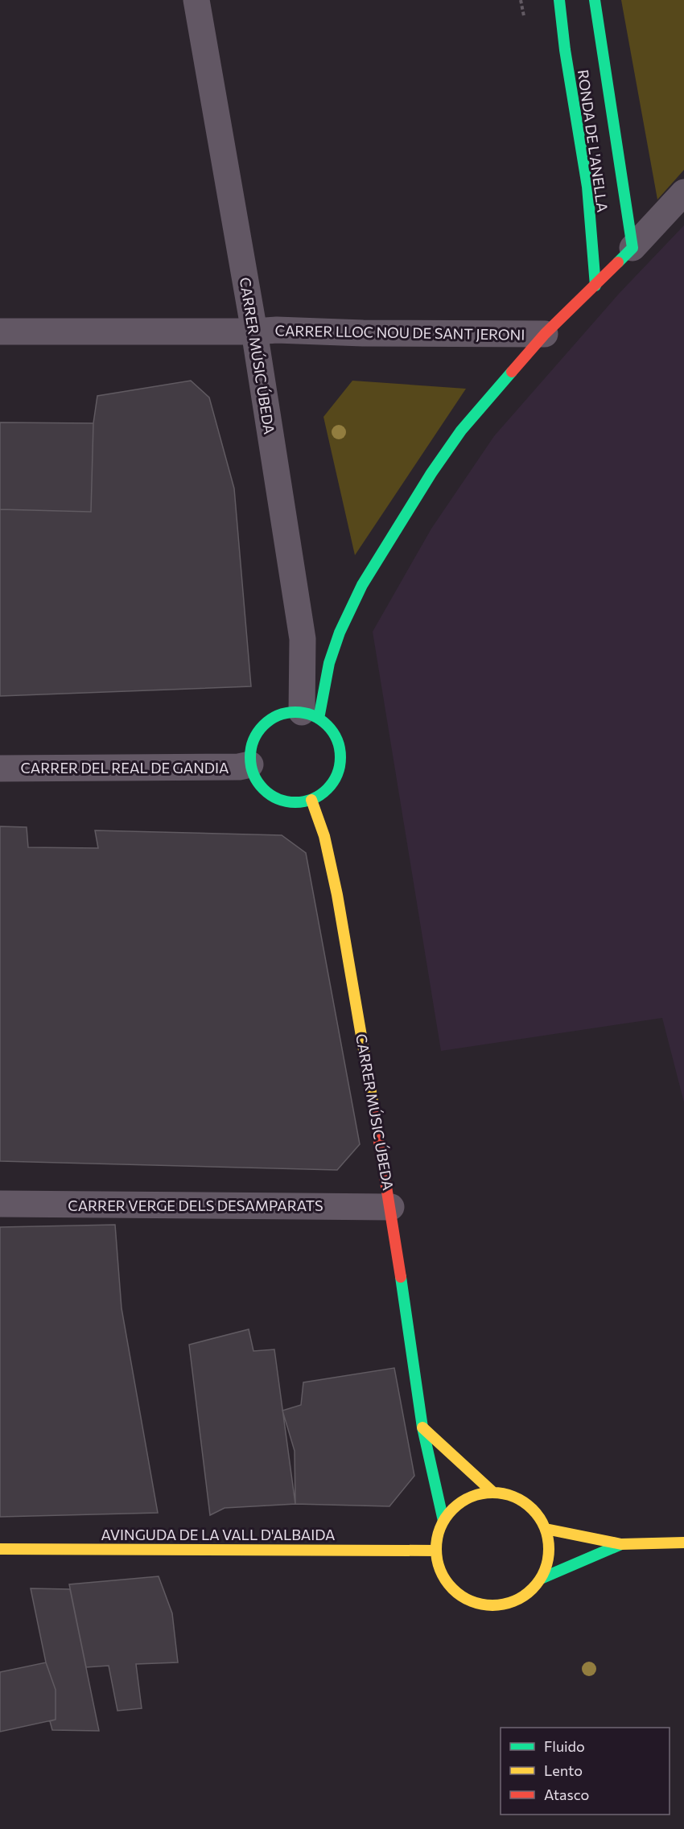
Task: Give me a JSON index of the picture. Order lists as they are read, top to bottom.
{
  "streets": {
    "street": [
      "RONDA DE L'ANELLA",
      "CARRER LLOC NOU DE SANT JERONI",
      "CARRER MÚSIC ÚBEDA",
      "CARRER DEL REAL DE GANDIA",
      "CARRER VERGE DELS DESAMPARATS",
      "AVINGUDA DE LA VALL D'ALBAIDA"
    ]
  },
  "crossings": [
    ["CARRER LLOC NOU DE SANT JERONI", "CARRER MÚSIC ÚBEDA"],
    ["CARRER MÚSIC ÚBEDA", "CARRER DEL REAL DE GANDIA"],
    ["CARRER MÚSIC ÚBEDA", "CARRER VERGE DELS DESAMPARATS"],
    ["CARRER MÚSIC ÚBEDA", "AVINGUDA DE LA VALL D'ALBAIDA"]
  ],
  "legend": ["Fluido", "Lento", "Atasco"]
}
